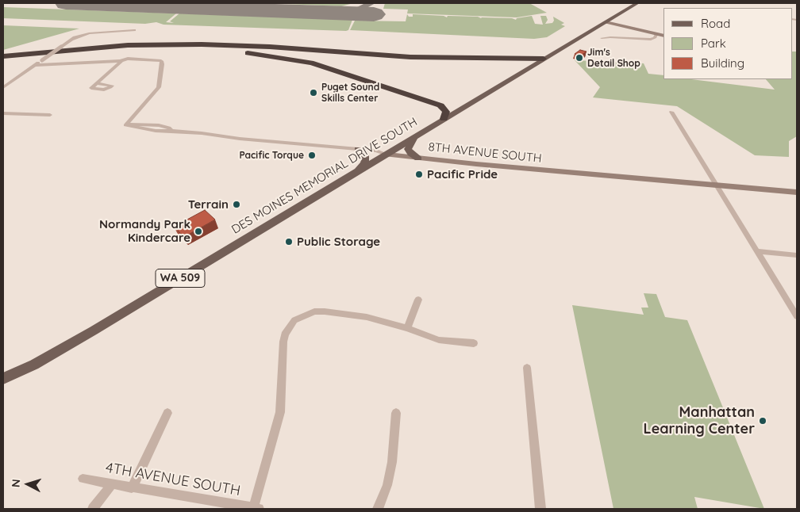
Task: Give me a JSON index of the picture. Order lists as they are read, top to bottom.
{
  "streets": {
    "main road": ["DES MOINES MEMORIAL DRIVE SOUTH", "WA 509"],
    "street": ["8TH AVENUE SOUTH", "4TH AVENUE SOUTH"]
  },
  "crossings": [
    ["8TH AVENUE SOUTH", "DES MOINES MEMORIAL DRIVE SOUTH"]
  ],
  "places": [
    "Jim's Detail Shop",
    "Puget Sound Skills Center",
    "Pacific Torque",
    "Pacific Pride",
    "Terrain",
    "Normandy Park Kindercare",
    "Public Storage",
    "Manhattan Learning Center"
  ],
  "legend": ["Road", "Park", "Building"],
  "north": "left"
}
